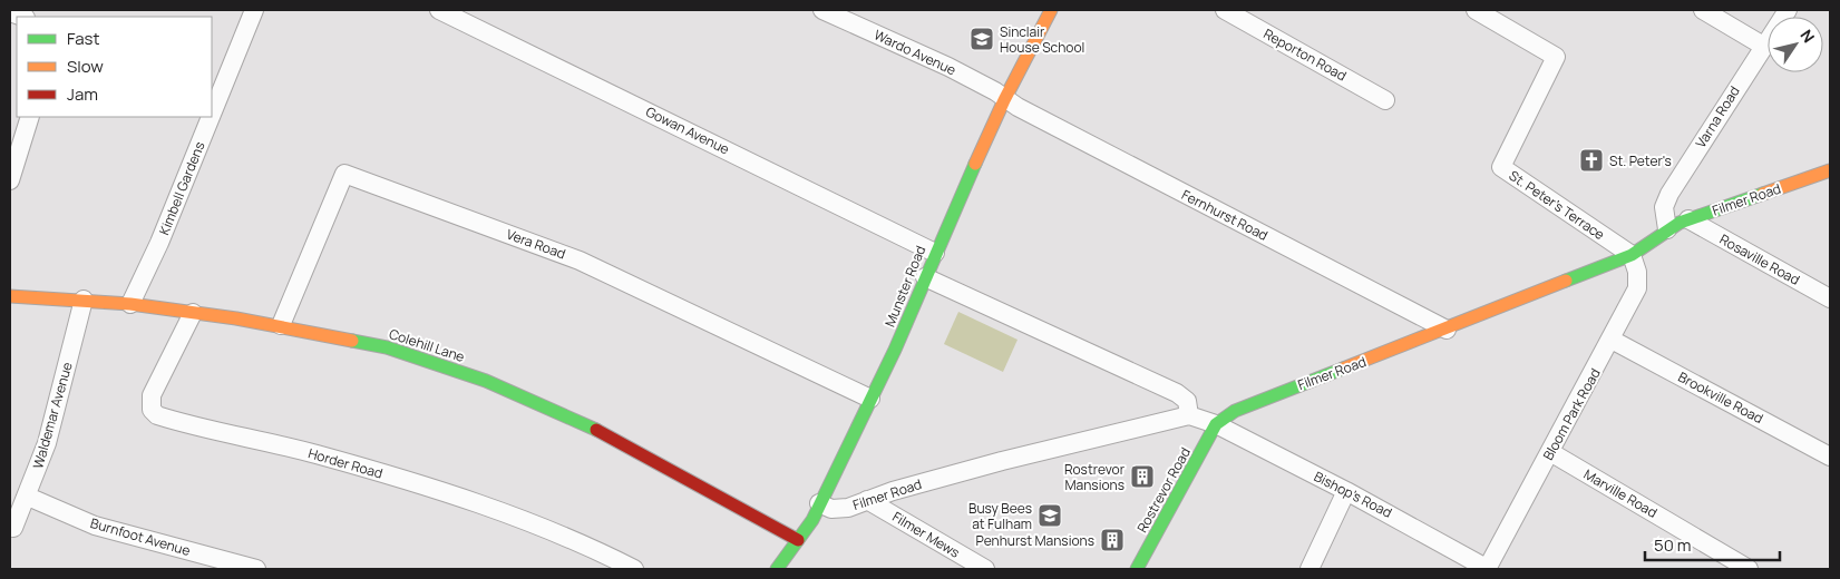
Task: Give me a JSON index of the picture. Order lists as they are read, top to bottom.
{
  "streets": {
    "street": [
      "Wardo Avenue",
      "Reporton Road",
      "Varna Road",
      "Gowan Avenue",
      "Kimbell Gardens",
      "Filmer Road",
      "St. Peter's Terrace",
      "Fernhurst Road",
      "Vera Road",
      "Rosaville Road",
      "Munster Road",
      "Colehill Lane",
      "Brookville Road",
      "Bloom Park Road",
      "Waldemar Avenue",
      "Horder Road",
      "Rostrevor Road",
      "Marville Road",
      "Bishop's Road",
      "Filmer Mews",
      "Burnfoot Avenue"
    ]
  },
  "crossings": [
    ["Wardo Avenue", "Fernhurst Road"],
    ["Wardo Avenue", "Munster Road"],
    ["Varna Road", "Filmer Road"],
    ["Gowan Avenue", "Munster Road"],
    ["Kimbell Gardens", "Colehill Lane"],
    ["Filmer Road", "St. Peter's Terrace"],
    ["Filmer Road", "Fernhurst Road"],
    ["Filmer Road", "Rosaville Road"],
    ["Filmer Road", "Munster Road"],
    ["Filmer Road", "Bloom Park Road"],
    ["Filmer Road", "Rostrevor Road"],
    ["Filmer Road", "Bishop's Road"],
    ["Filmer Road", "Filmer Mews"],
    ["St. Peter's Terrace", "Bloom Park Road"],
    ["Fernhurst Road", "Munster Road"],
    ["Vera Road", "Munster Road"],
    ["Vera Road", "Colehill Lane"],
    ["Munster Road", "Colehill Lane"],
    ["Colehill Lane", "Waldemar Avenue"],
    ["Colehill Lane", "Horder Road"],
    ["Brookville Road", "Bloom Park Road"],
    ["Bloom Park Road", "Marville Road"],
    ["Bloom Park Road", "Bishop's Road"],
    ["Waldemar Avenue", "Burnfoot Avenue"],
    ["Rostrevor Road", "Bishop's Road"]
  ],
  "places": {
    "school or university": ["Sinclair House School", "Busy Bees at Fulham"],
    "church": ["St. Peter's"],
    "building": ["Rostrevor Mansions", "Penhurst Mansions"]
  },
  "legend": ["Fast", "Slow", "Jam"],
  "scale_bar": "50 m",
  "north": "top right"
}
